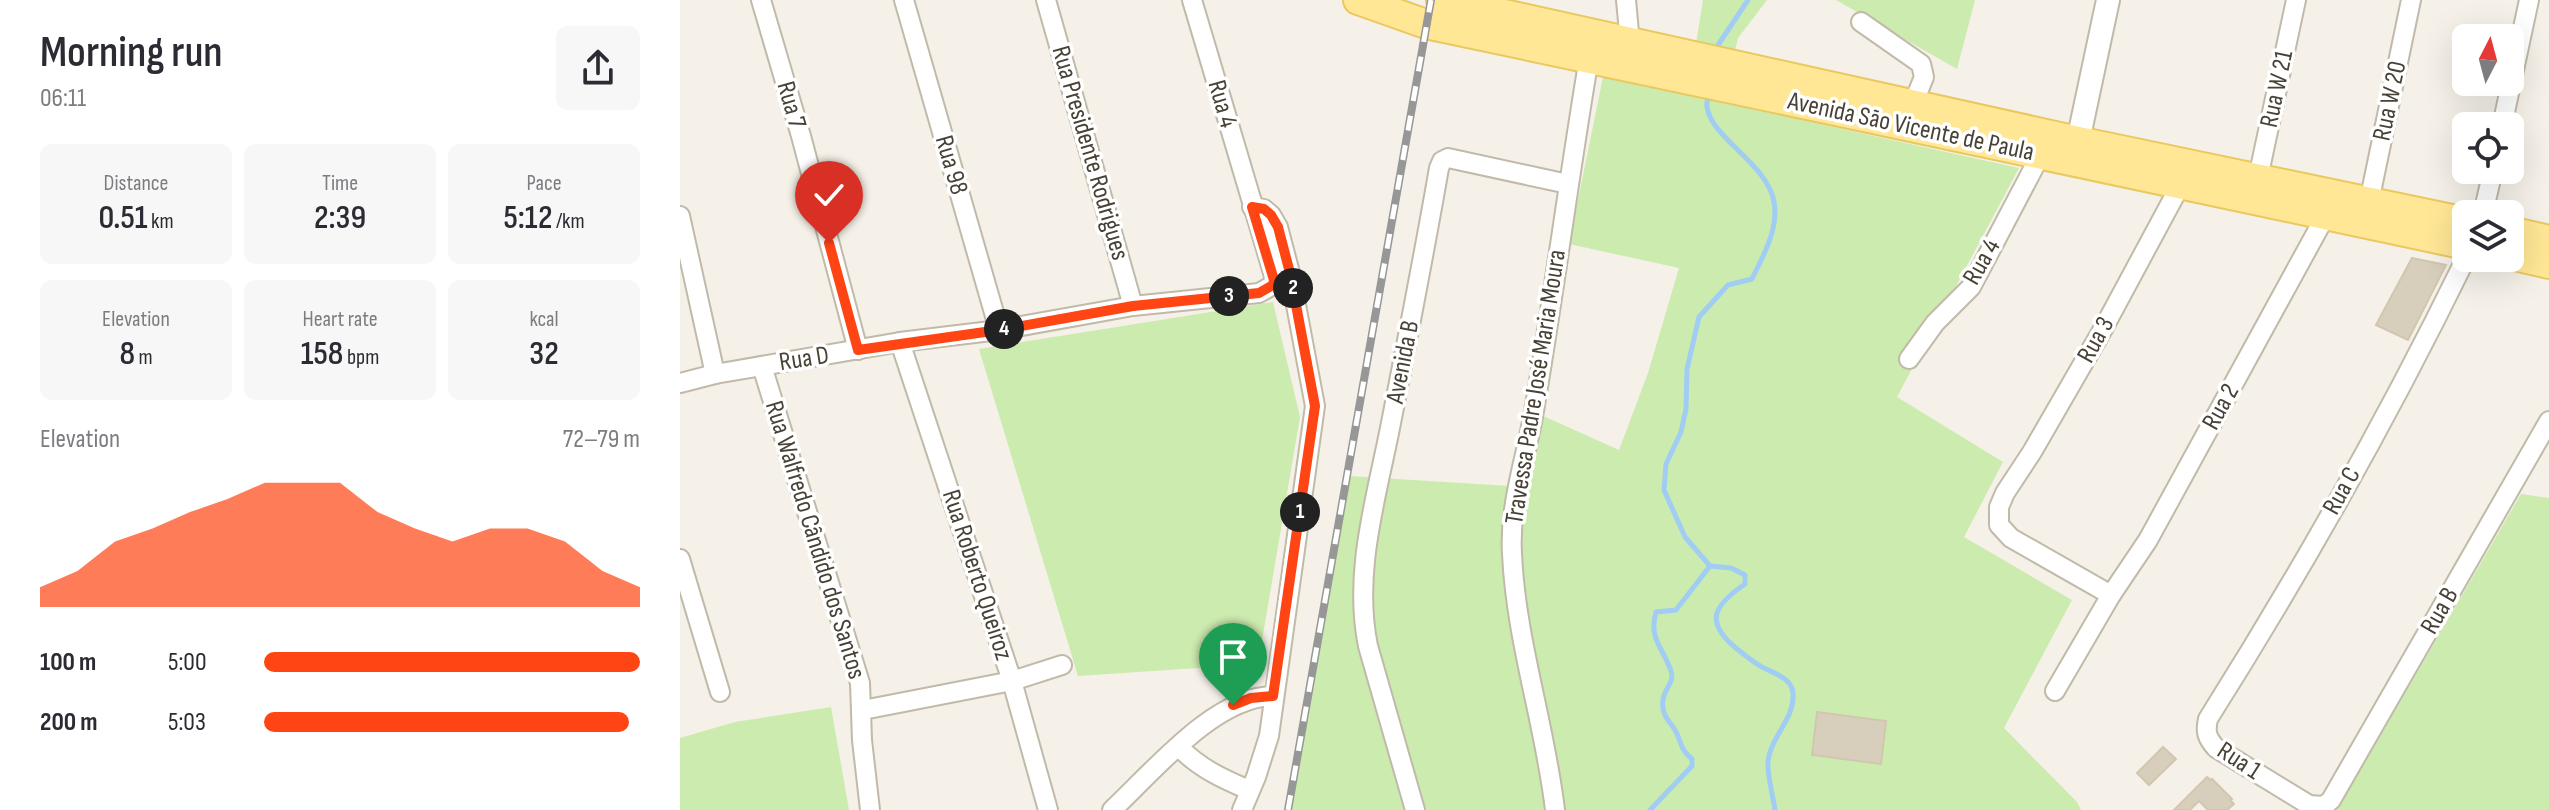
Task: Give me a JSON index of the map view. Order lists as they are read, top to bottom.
{
  "streets": {
    "main road": ["Avenida São Vicente de Paula"],
    "street": [
      "Rua W 21",
      "Rua W 20",
      "Rua 4",
      "Rua 7",
      "Rua Presidente Rodrigues",
      "Rua 98",
      "Rua 3",
      "Rua D",
      "Avenida B",
      "Travessa Padre José Maria Moura",
      "Rua 2",
      "Rua C",
      "Rua Walfredo Cândido dos Santos",
      "Rua Roberto Queiroz",
      "Rua B",
      "Rua 1"
    ]
  },
  "crossings": [
    ["Rua W 21", "Avenida São Vicente de Paula"],
    ["Rua W 20", "Avenida São Vicente de Paula"],
    ["Rua 4", "Avenida São Vicente de Paula"],
    ["Rua 4", "Rua D"],
    ["Rua 7", "Rua D"],
    ["Avenida São Vicente de Paula", "Rua 3"],
    ["Avenida São Vicente de Paula", "Travessa Padre José Maria Moura"],
    ["Avenida São Vicente de Paula", "Rua 2"],
    ["Rua Presidente Rodrigues", "Rua D"],
    ["Rua 98", "Rua D"],
    ["Rua 3", "Rua 2"],
    ["Rua D", "Rua Walfredo Cândido dos Santos"],
    ["Rua D", "Rua Roberto Queiroz"],
    ["Avenida B", "Travessa Padre José Maria Moura"],
    ["Rua C", "Rua 1"],
    ["Rua B", "Rua 1"]
  ],
  "north": "top",
  "page": {
    "heading": ["Morning run", "06:11"],
    "stats": [
      ["Distance", "0.51 km"],
      ["Time", "2:39"],
      ["Pace", "5:12 /km"],
      ["Elevation", "8 m"],
      ["Heart rate", "158 bpm"],
      ["kcal", "32"]
    ],
    "pins": [
      "2",
      "3",
      "4",
      "1"
    ],
    "chart": ["Elevation", "72–79 m"],
    "list": [
      {
        "name": "100 m",
        "note": "5:00"
      },
      {
        "name": "200 m",
        "note": "5:03"
      }
    ]
  }
}
